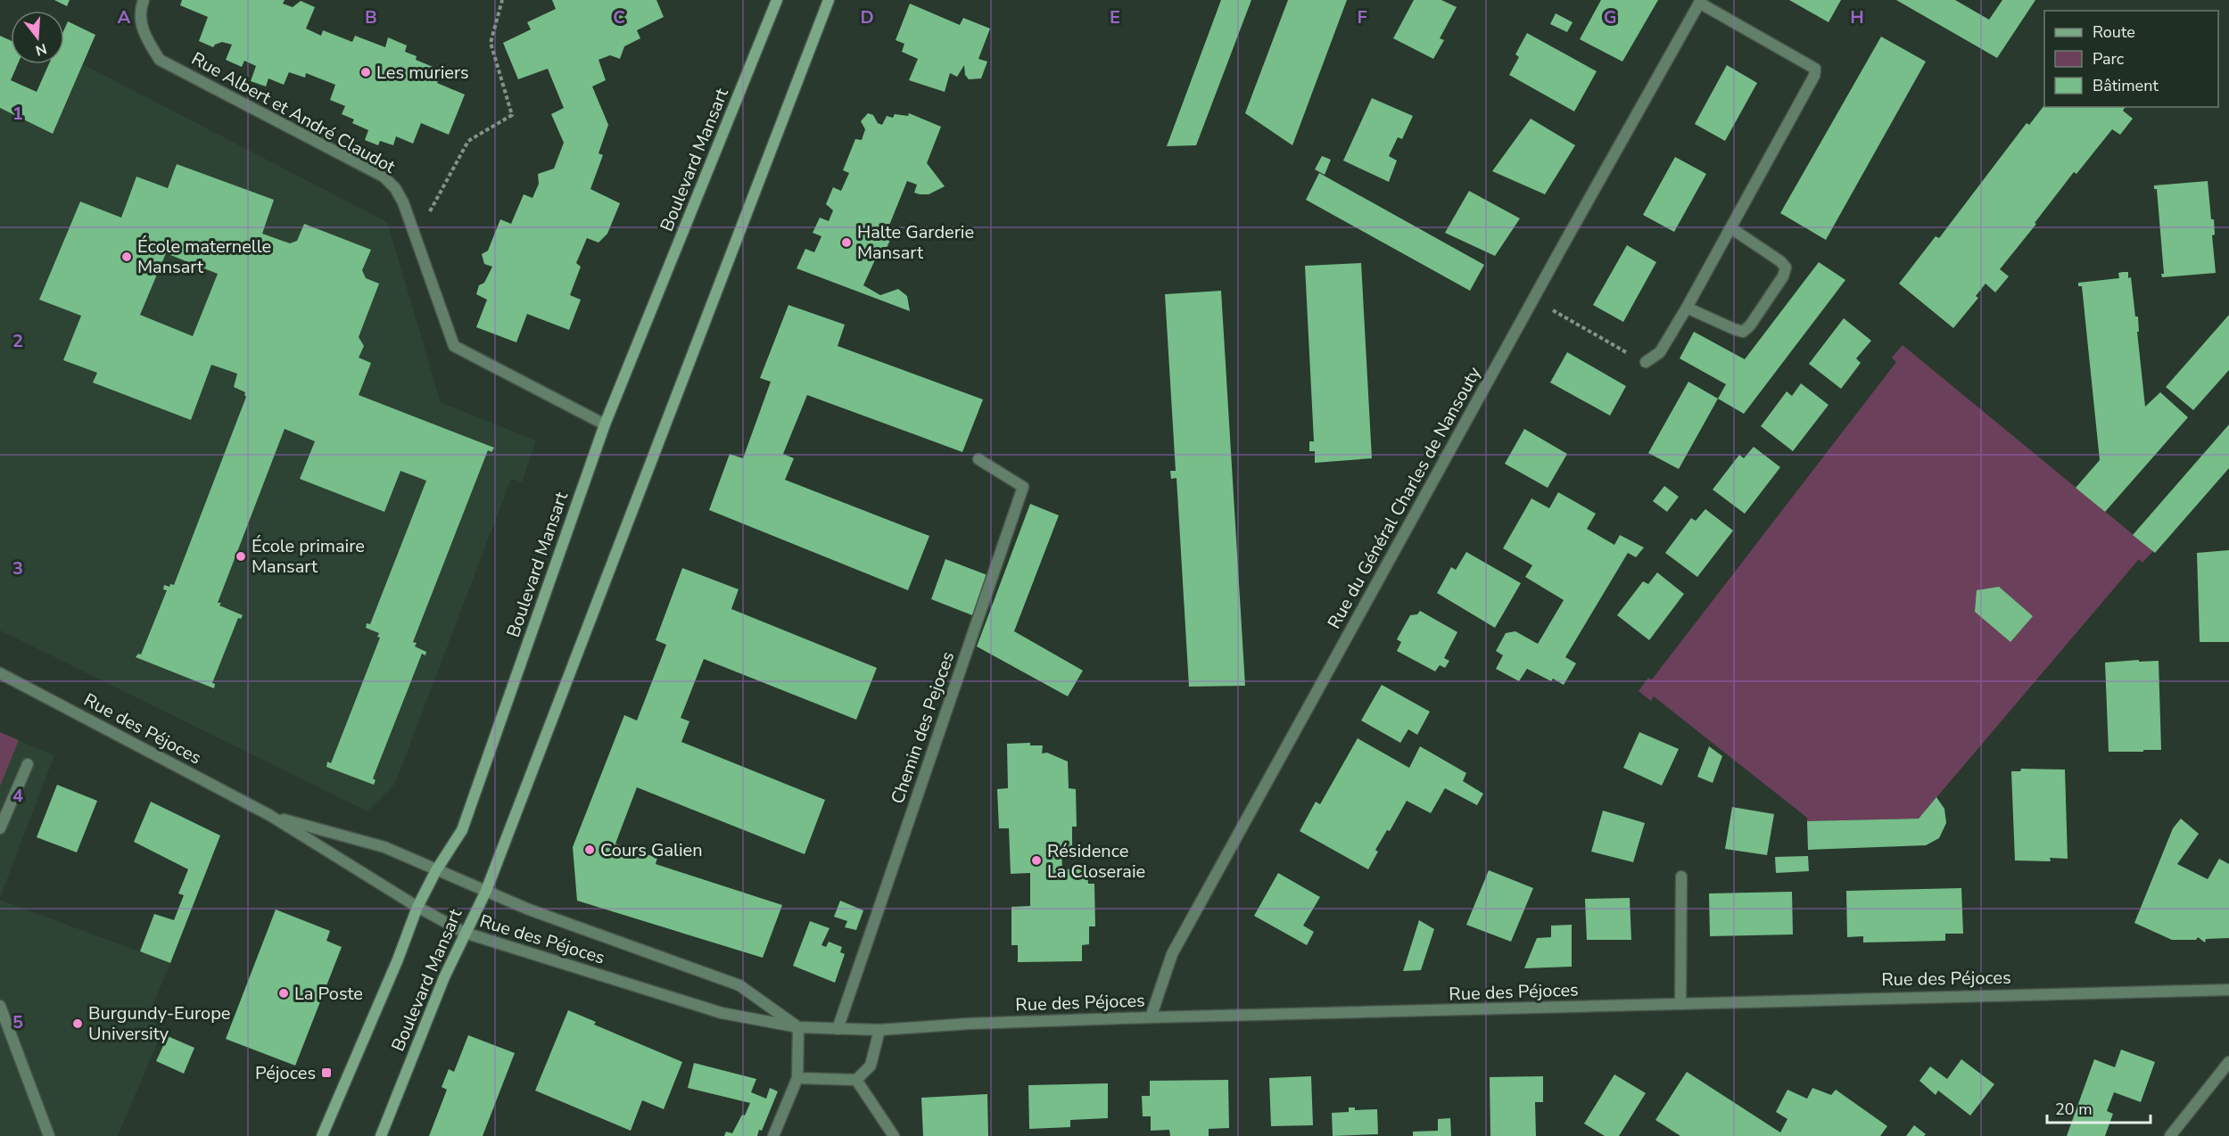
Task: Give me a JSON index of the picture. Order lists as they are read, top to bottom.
{
  "streets": {
    "main road": ["Boulevard Mansart"],
    "street": [
      "Rue Albert et André Claudot",
      "Rue du Général Charles de Nansouty",
      "Chemin des Pejoces",
      "Rue des Péjoces"
    ]
  },
  "crossings": [
    ["Rue Albert et André Claudot", "Boulevard Mansart"],
    ["Boulevard Mansart", "Rue des Péjoces"],
    ["Rue du Général Charles de Nansouty", "Rue des Péjoces"],
    ["Chemin des Pejoces", "Rue des Péjoces"]
  ],
  "places": {
    "other": [
      "Les muriers",
      "Halte Garderie Mansart",
      "École maternelle Mansart",
      "École primaire Mansart",
      "Cours Galien",
      "Résidence La Closeraie",
      "La Poste",
      "Burgundy-Europe University"
    ],
    "transit": ["Péjoces"]
  },
  "legend": ["Route", "Parc", "Bâtiment"],
  "scale_bar": "20 m",
  "north": "bottom",
  "grid": {
    "columns": [
      "A",
      "B",
      "C",
      "D",
      "E",
      "F",
      "G",
      "H"
    ],
    "rows": [
      "1",
      "2",
      "3",
      "4",
      "5"
    ]
  }
}
